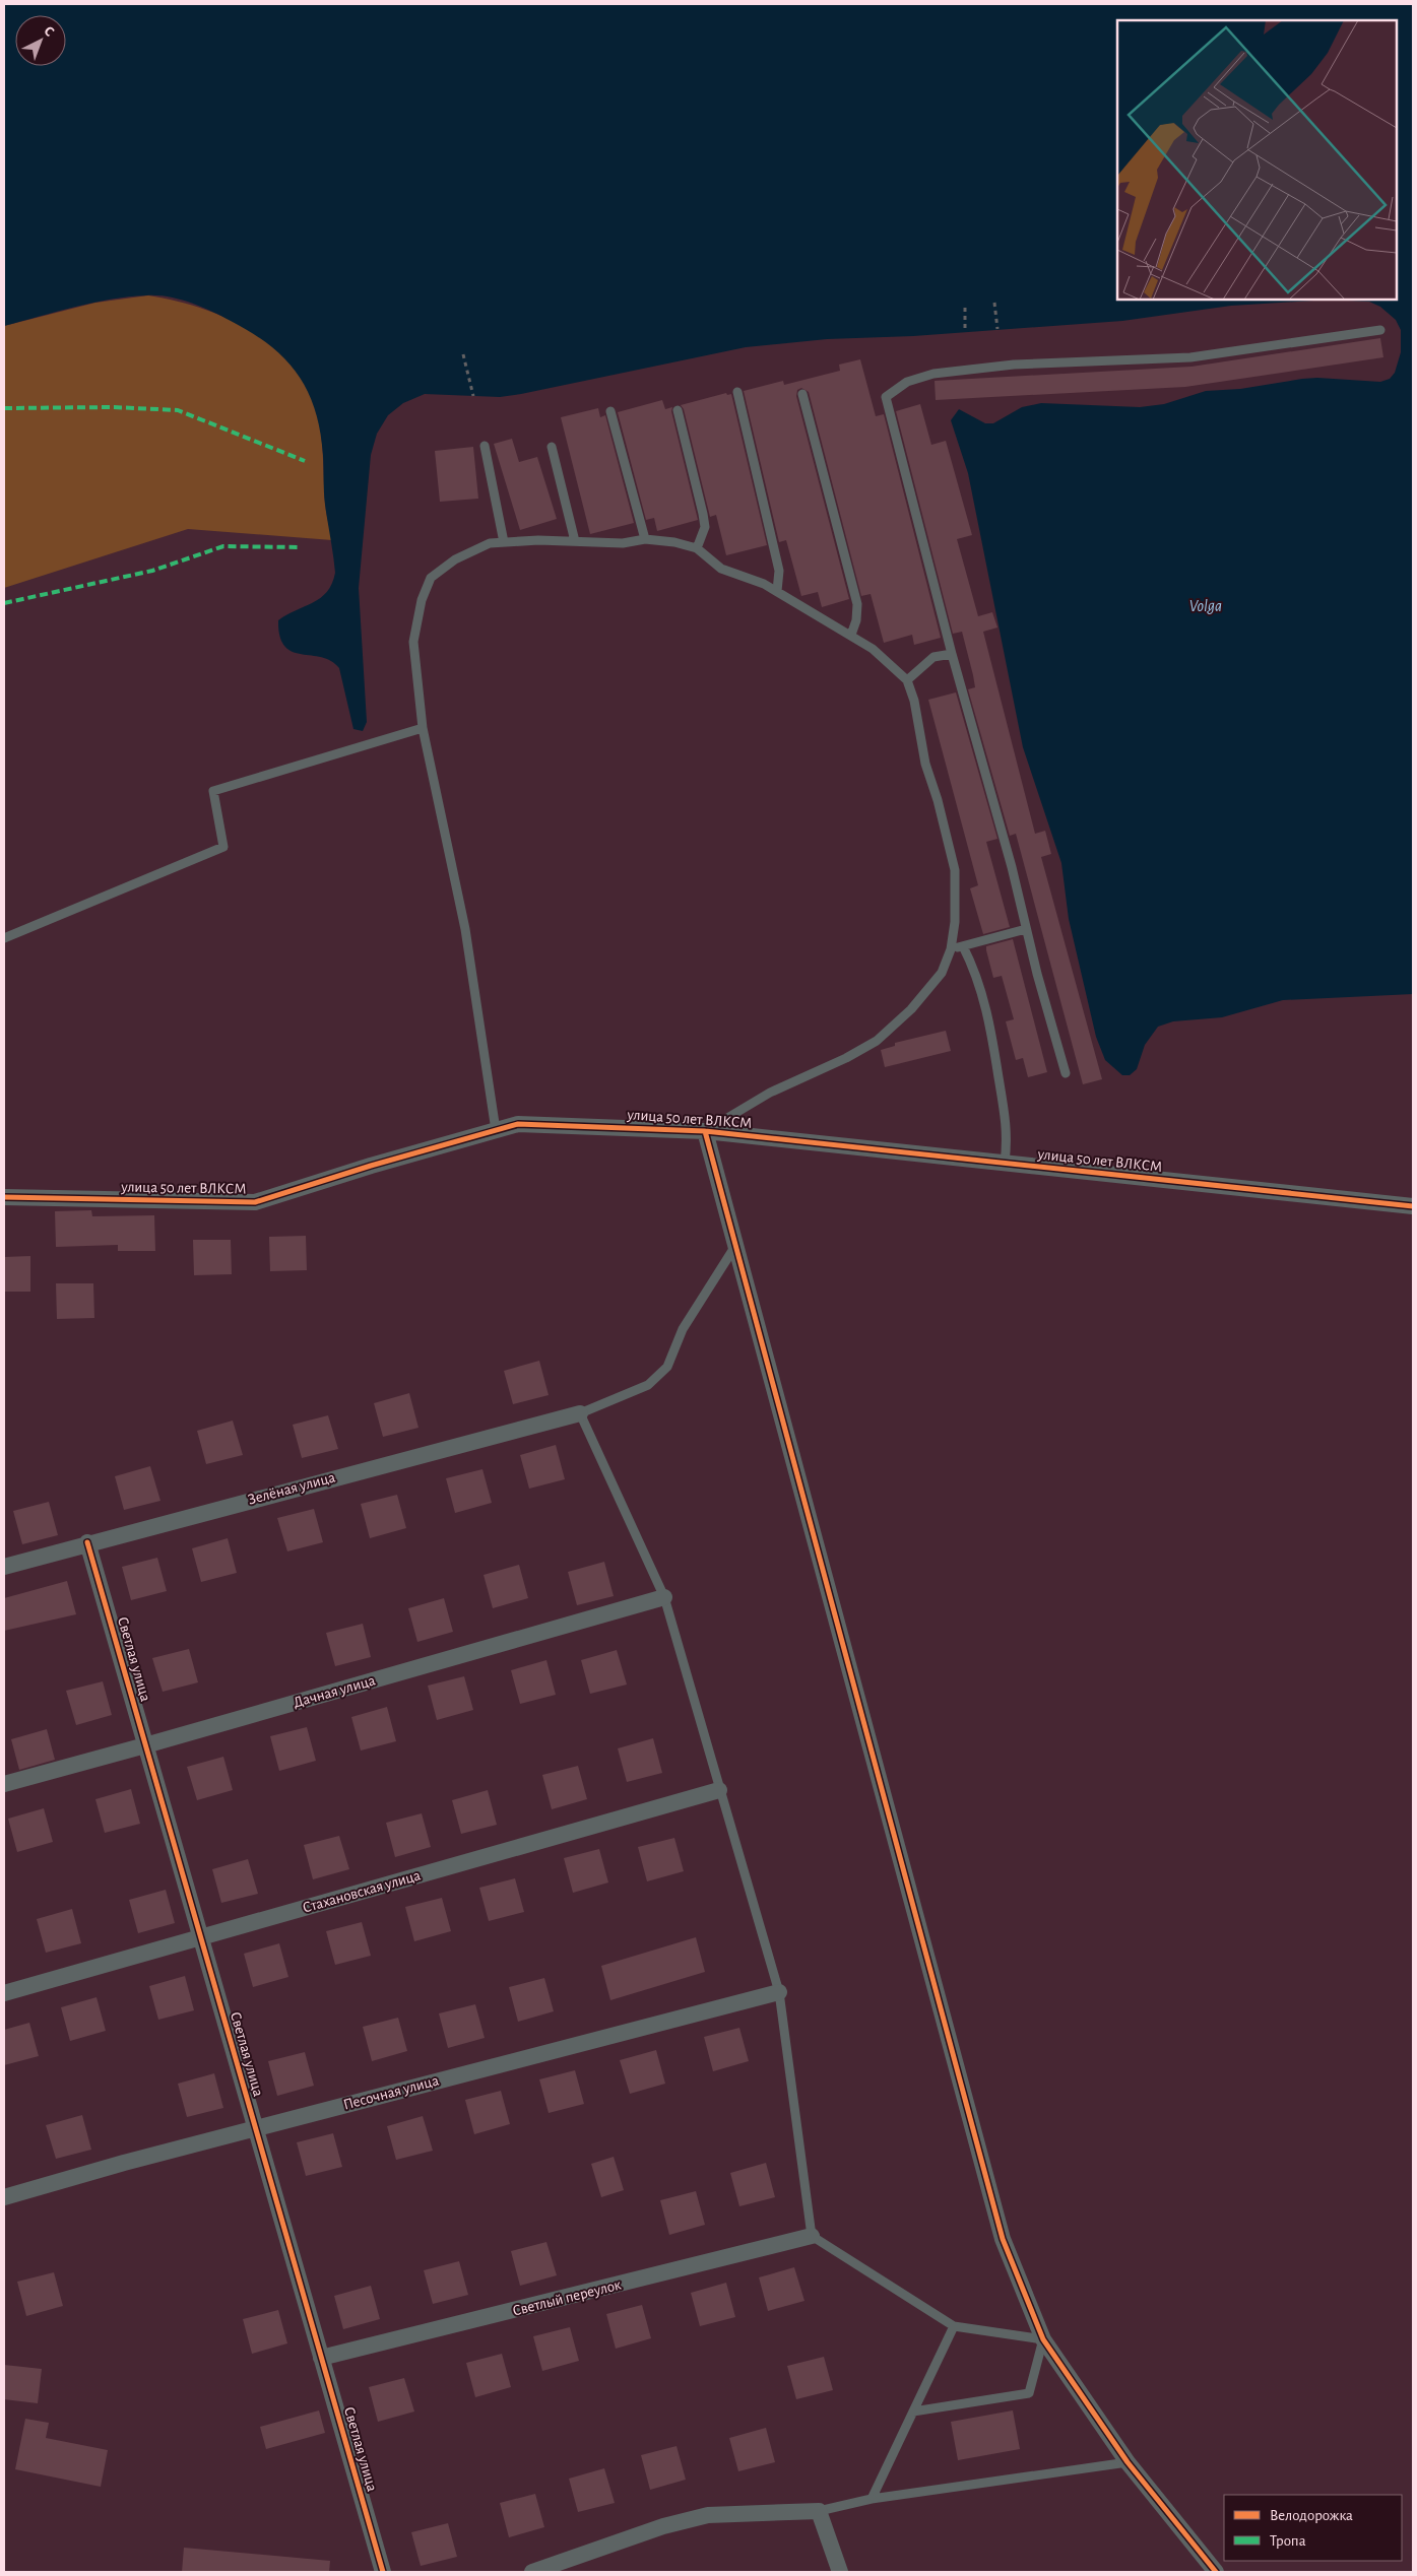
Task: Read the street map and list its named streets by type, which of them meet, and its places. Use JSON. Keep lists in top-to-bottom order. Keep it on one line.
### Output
{"streets":{"street":["улица 50 лет ВЛКСМ","Зелёная улица","Светлая улица","Дачная улица","Стахановская улица","Песочная улица","Светлый переулок"]},"crossings":[["Зелёная улица","Светлая улица"],["Светлая улица","Дачная улица"],["Светлая улица","Стахановская улица"],["Светлая улица","Песочная улица"],["Светлая улица","Светлый переулок"]],"water":["Volga"],"legend":["Велодорожка","Тропа"],"north":"top right"}
